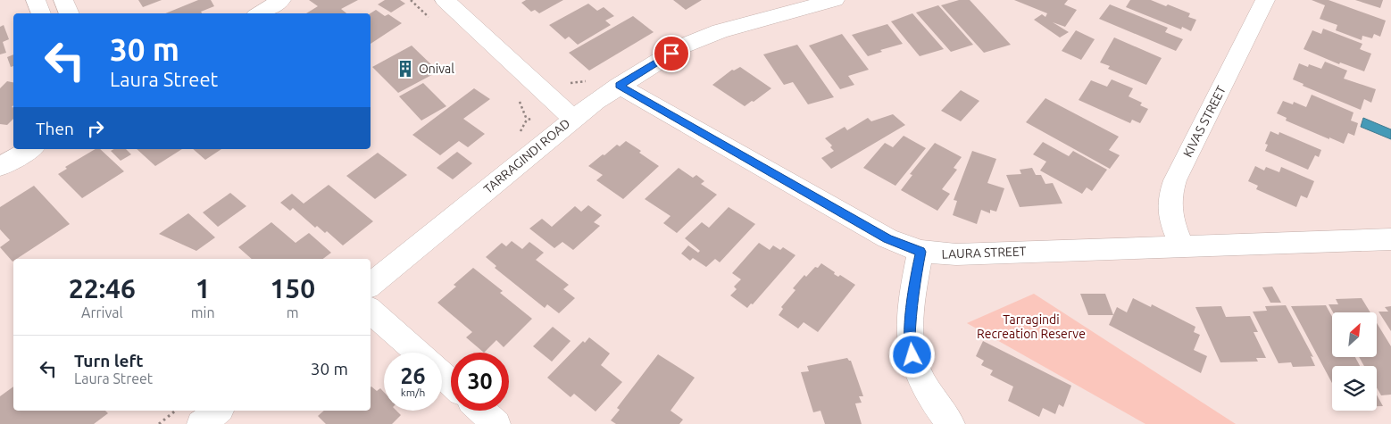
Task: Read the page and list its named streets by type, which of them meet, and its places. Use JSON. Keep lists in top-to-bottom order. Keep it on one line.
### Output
{"streets":{"street":["KIVAS STREET","TARRAGINDI ROAD","LAURA STREET"]},"crossings":[["KIVAS STREET","LAURA STREET"]],"parks":["Tarragindi Recreation Reserve"],"places":{"building":["Onival"]},"north":"top right","page":{"turn":["30 m","Laura Street"],"then":"Then","eta":["22:46","Arrival","1","min","150","m"],"list":[{"name":"Turn left","note":"Laura Street","value":"30 m"}],"speed":"26 km/h","limit":"30"}}
